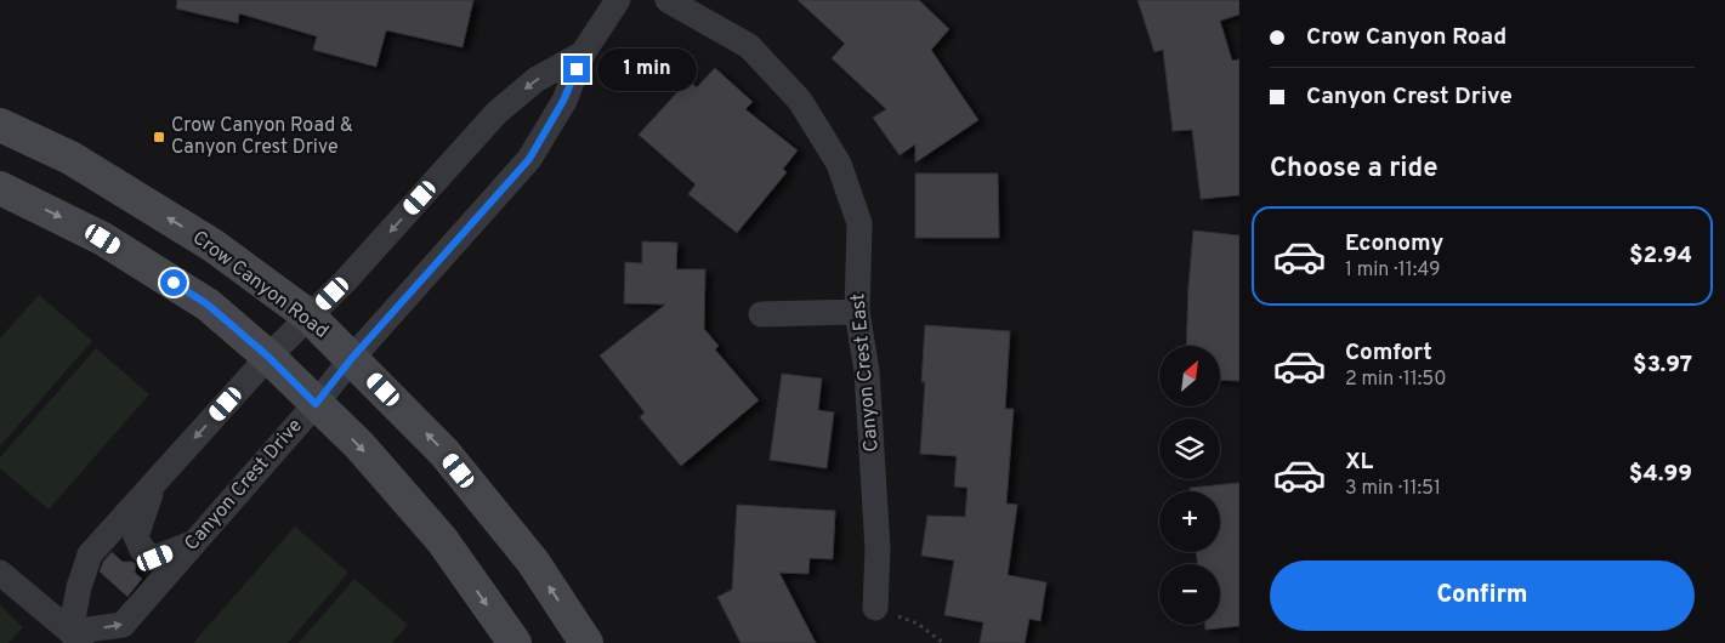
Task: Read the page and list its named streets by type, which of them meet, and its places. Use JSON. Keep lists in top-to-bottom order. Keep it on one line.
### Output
{"streets":{"main road":["Crow Canyon Road"],"street":["Canyon Crest East","Canyon Crest Drive"]},"crossings":[["Crow Canyon Road","Canyon Crest Drive"]],"places":{"transit":["Crow Canyon Road & Canyon Crest Drive"]},"north":"top right","page":{"banner":["Crow Canyon Road","Canyon Crest Drive"],"bubble":"1 min","heading":"Choose a ride","list":[{"name":"Economy","note":"1 min · 11:49","value":"$2.94"},{"name":"Comfort","note":"2 min · 11:50","value":"$3.97"},{"name":"XL","note":"3 min · 11:51","value":"$4.99"}],"map_buttons":["+","−"],"buttons":"Confirm"}}
